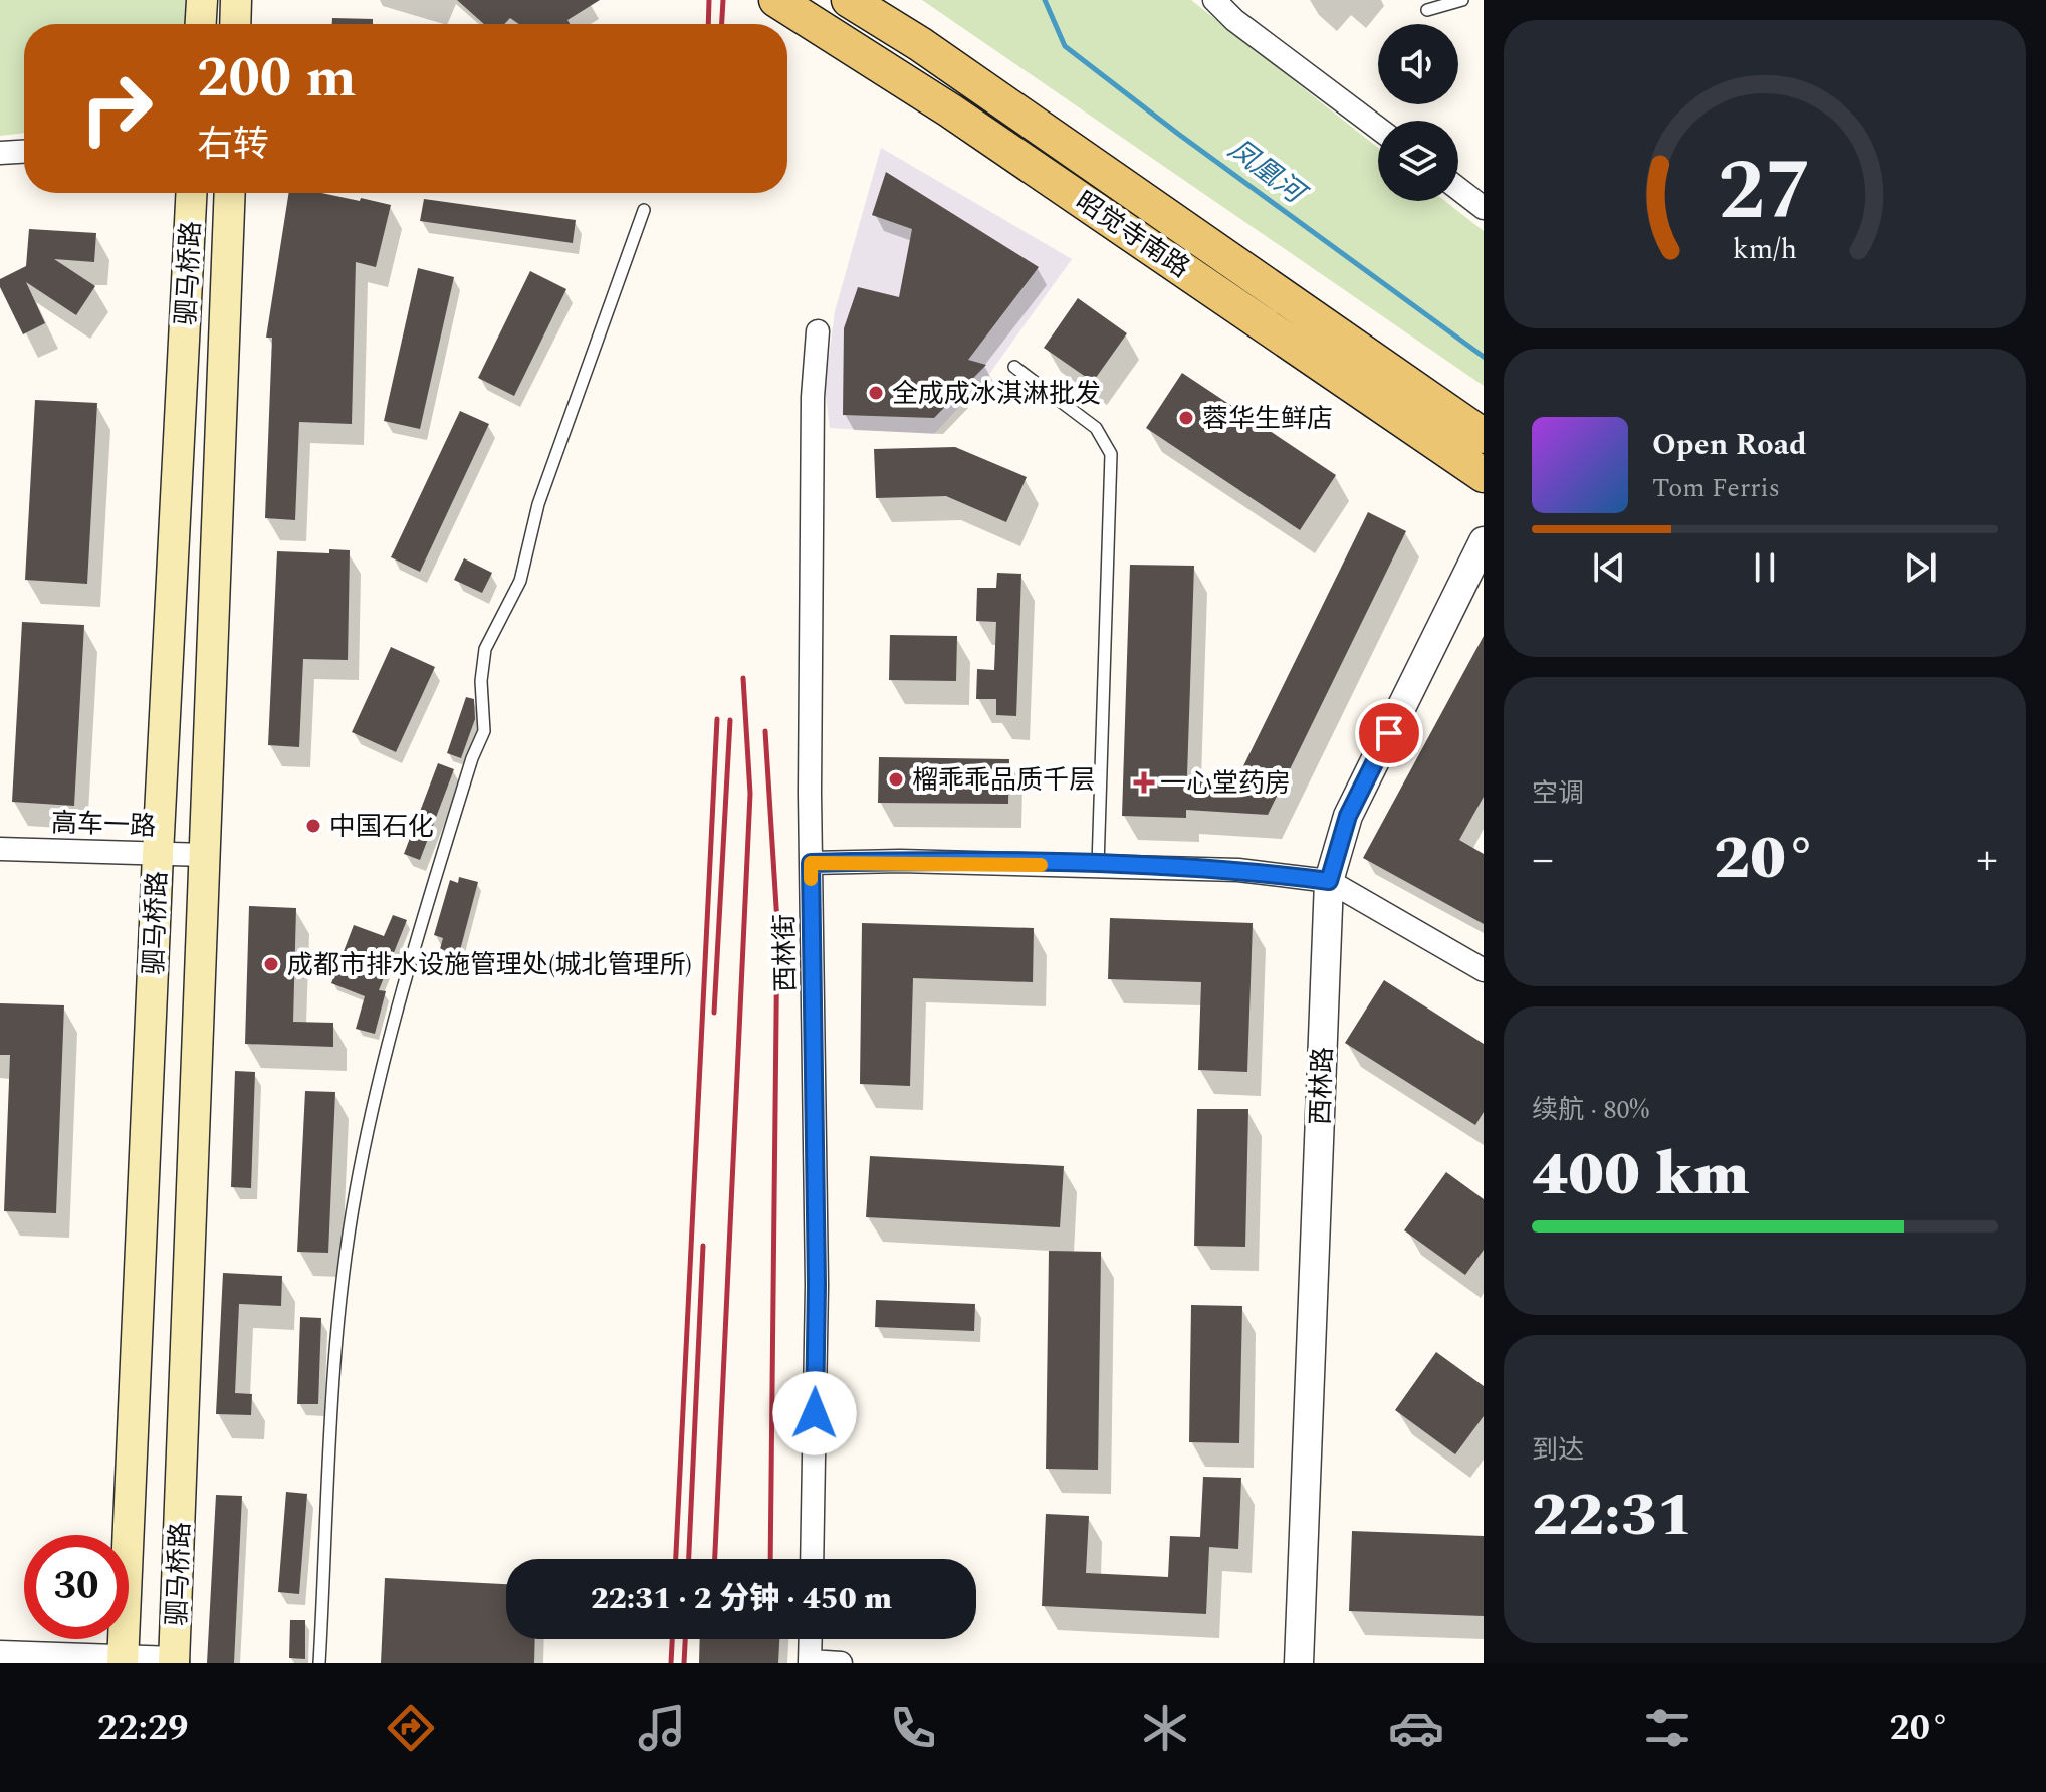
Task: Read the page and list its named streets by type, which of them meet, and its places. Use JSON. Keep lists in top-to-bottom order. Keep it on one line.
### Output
{"streets":{"main road":["昭觉寺南路","驷马桥路"],"street":["高车一路","西林街","西林路"]},"crossings":[["驷马桥路","高车一路"]],"water":["凤凰河"],"places":{"other":["全成成冰淇淋批发","蓉华生鲜店","榴乖乖品质千层","中国石化","成都市排水设施管理处(城北管理所)"],"health":["一心堂药房"]},"page":{"turn":["200 m","右转"],"song":["Open Road","Tom Ferris"],"tile":["空调",["续航 · 80%","400 km"],["到达","22:31"]],"heat":["−","20°","+"],"limit":"30","trip":"22:31 · 2 分钟 · 450 m","tabs":["22:29","20°"],"gauge":["27","km/h"]}}
